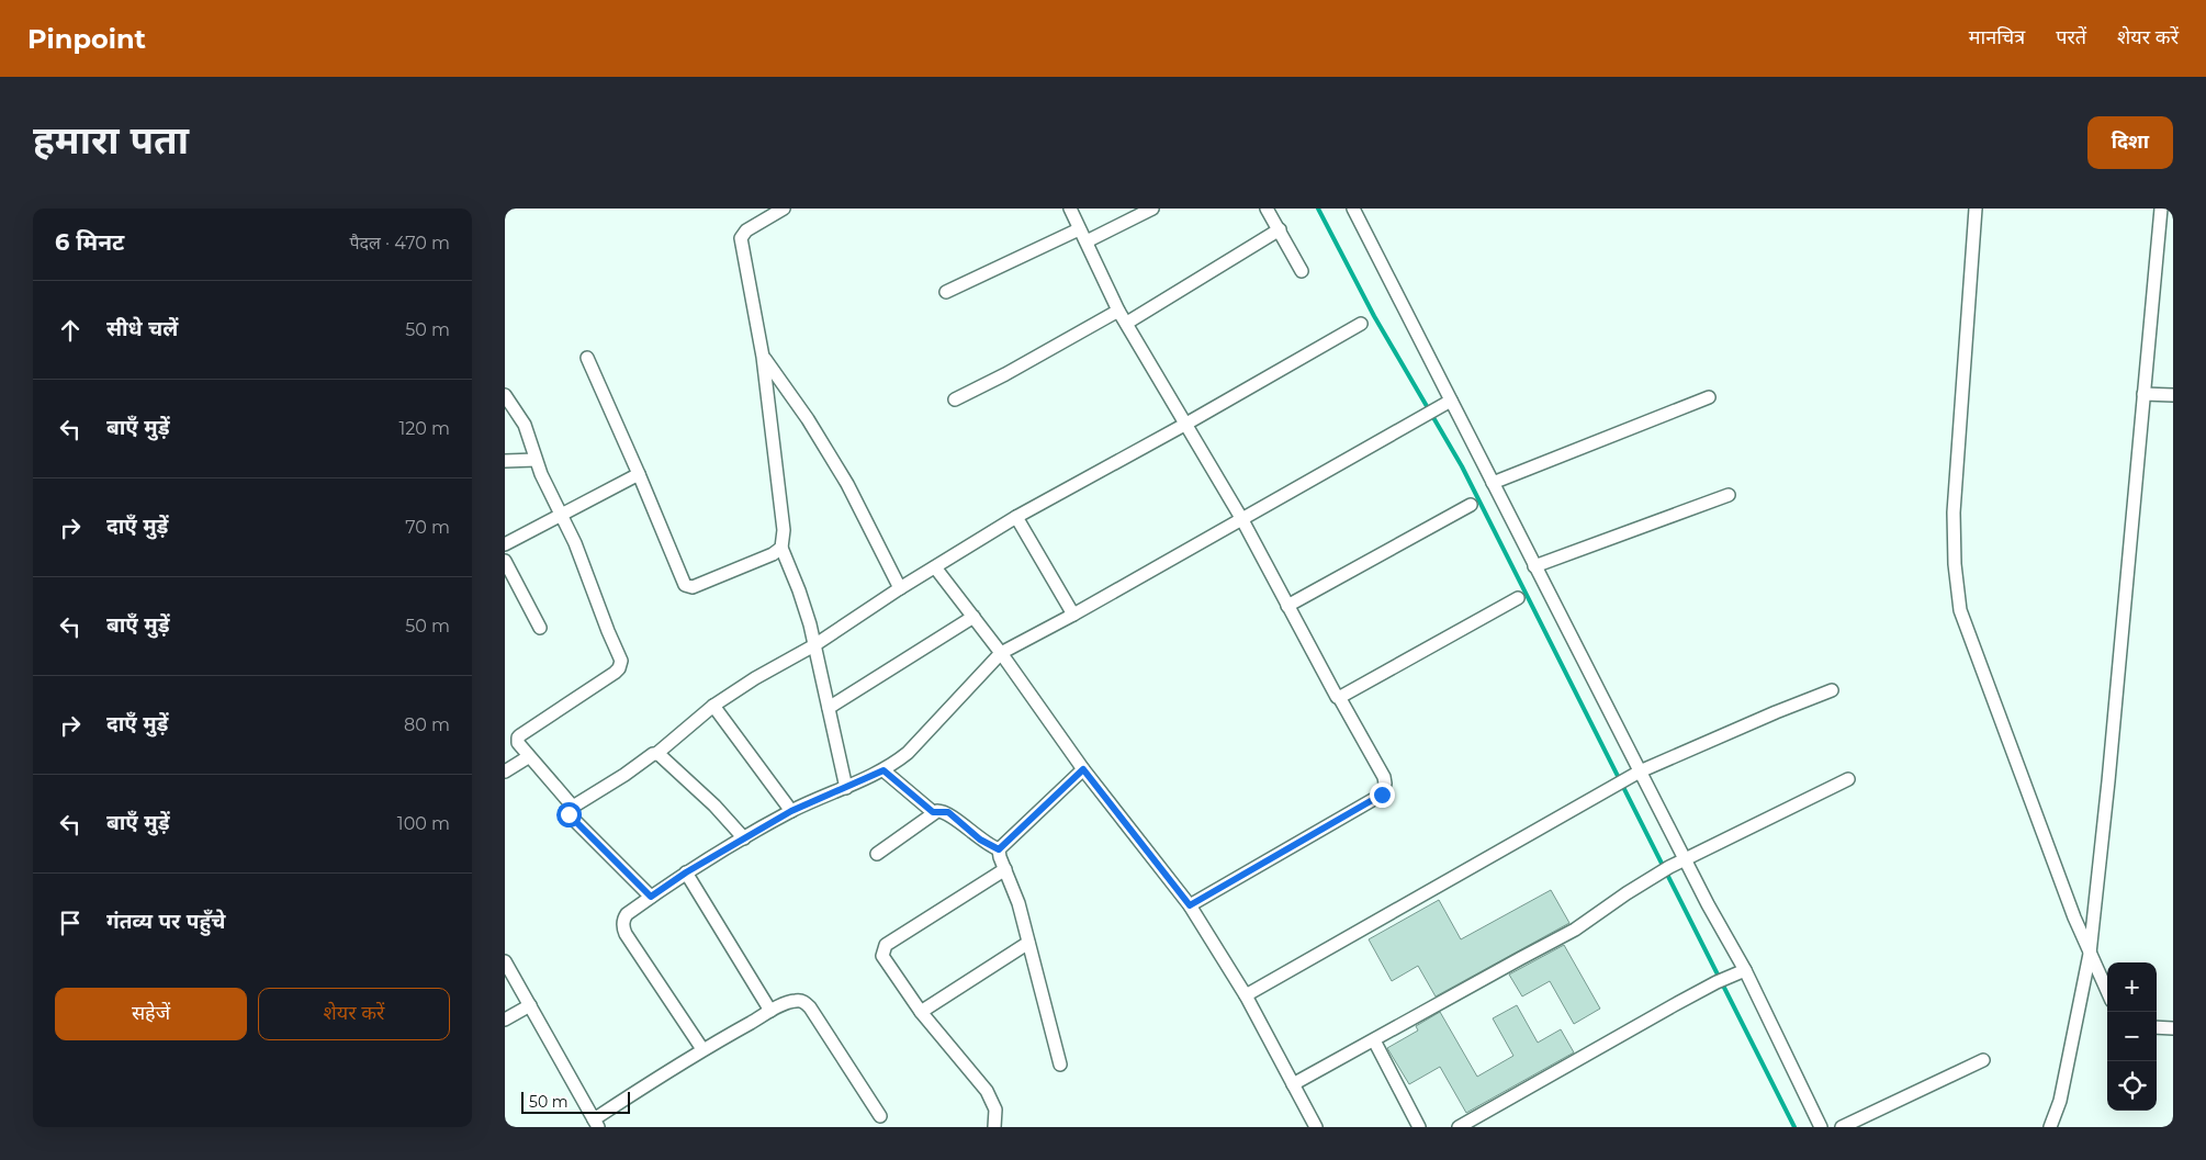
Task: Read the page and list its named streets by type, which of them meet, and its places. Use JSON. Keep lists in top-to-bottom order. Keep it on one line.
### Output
{"scale_bar":"50 m","page":{"header":"Pinpoint","nav":["मानचित्र","परतें","शेयर करें"],"title":"हमारा पता","buttons":["दिशा",["सहेजें","शेयर करें"]],"heading":["6 मिनट","पैदल · 470 m"],"list":[["सीधे चलें","50 m"],["बाएँ मुड़ें","120 m"],["दाएँ मुड़ें","70 m"],["बाएँ मुड़ें","50 m"],["दाएँ मुड़ें","80 m"],["बाएँ मुड़ें","100 m"],"गंतव्य पर पहुँचे"],"map_buttons":["+","−"],"scale":"50 m"}}
